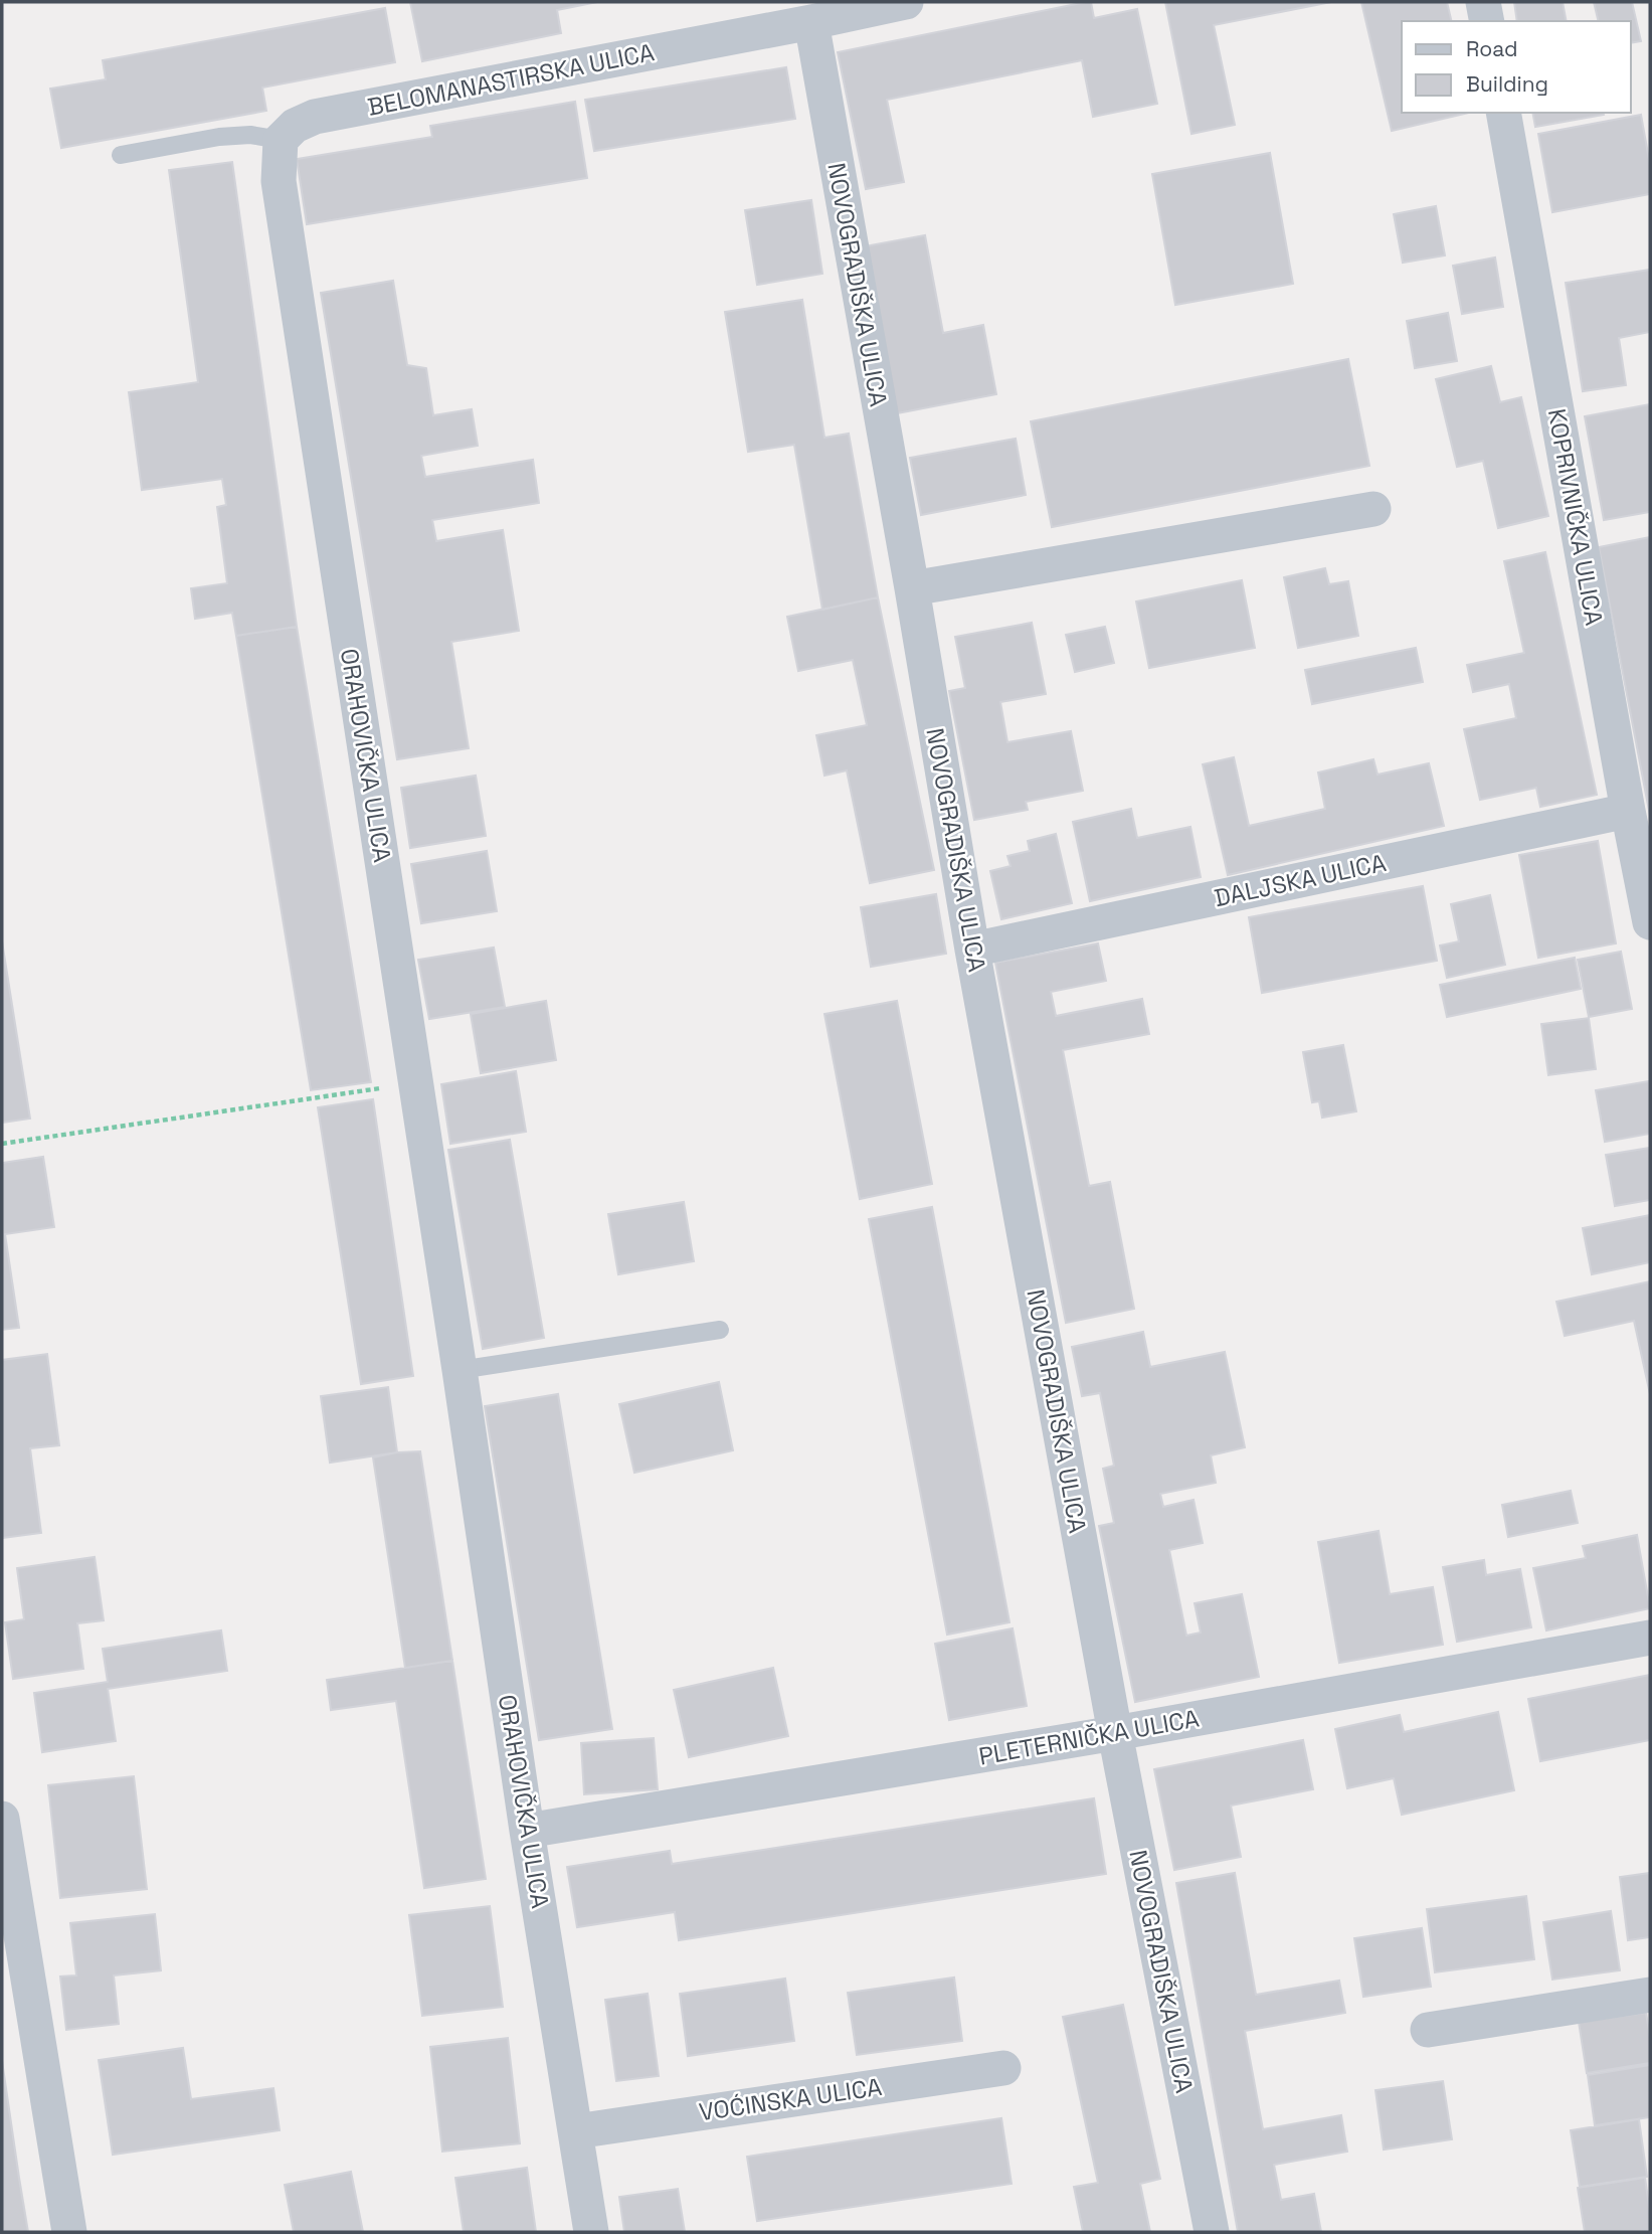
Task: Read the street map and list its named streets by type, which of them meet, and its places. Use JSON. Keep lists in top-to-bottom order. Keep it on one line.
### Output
{"streets":{"street":["BELOMANASTIRSKA ULICA","NOVOGRADIŠKA ULICA","KOPRIVNIČKA ULICA","ORAHOVIČKA ULICA","DALJSKA ULICA","PLETERNIČKA ULICA","VOĆINSKA ULICA"]},"crossings":[["BELOMANASTIRSKA ULICA","NOVOGRADIŠKA ULICA"],["BELOMANASTIRSKA ULICA","ORAHOVIČKA ULICA"],["NOVOGRADIŠKA ULICA","DALJSKA ULICA"],["NOVOGRADIŠKA ULICA","PLETERNIČKA ULICA"],["KOPRIVNIČKA ULICA","DALJSKA ULICA"],["ORAHOVIČKA ULICA","PLETERNIČKA ULICA"],["ORAHOVIČKA ULICA","VOĆINSKA ULICA"]],"legend":["Road","Building"]}
